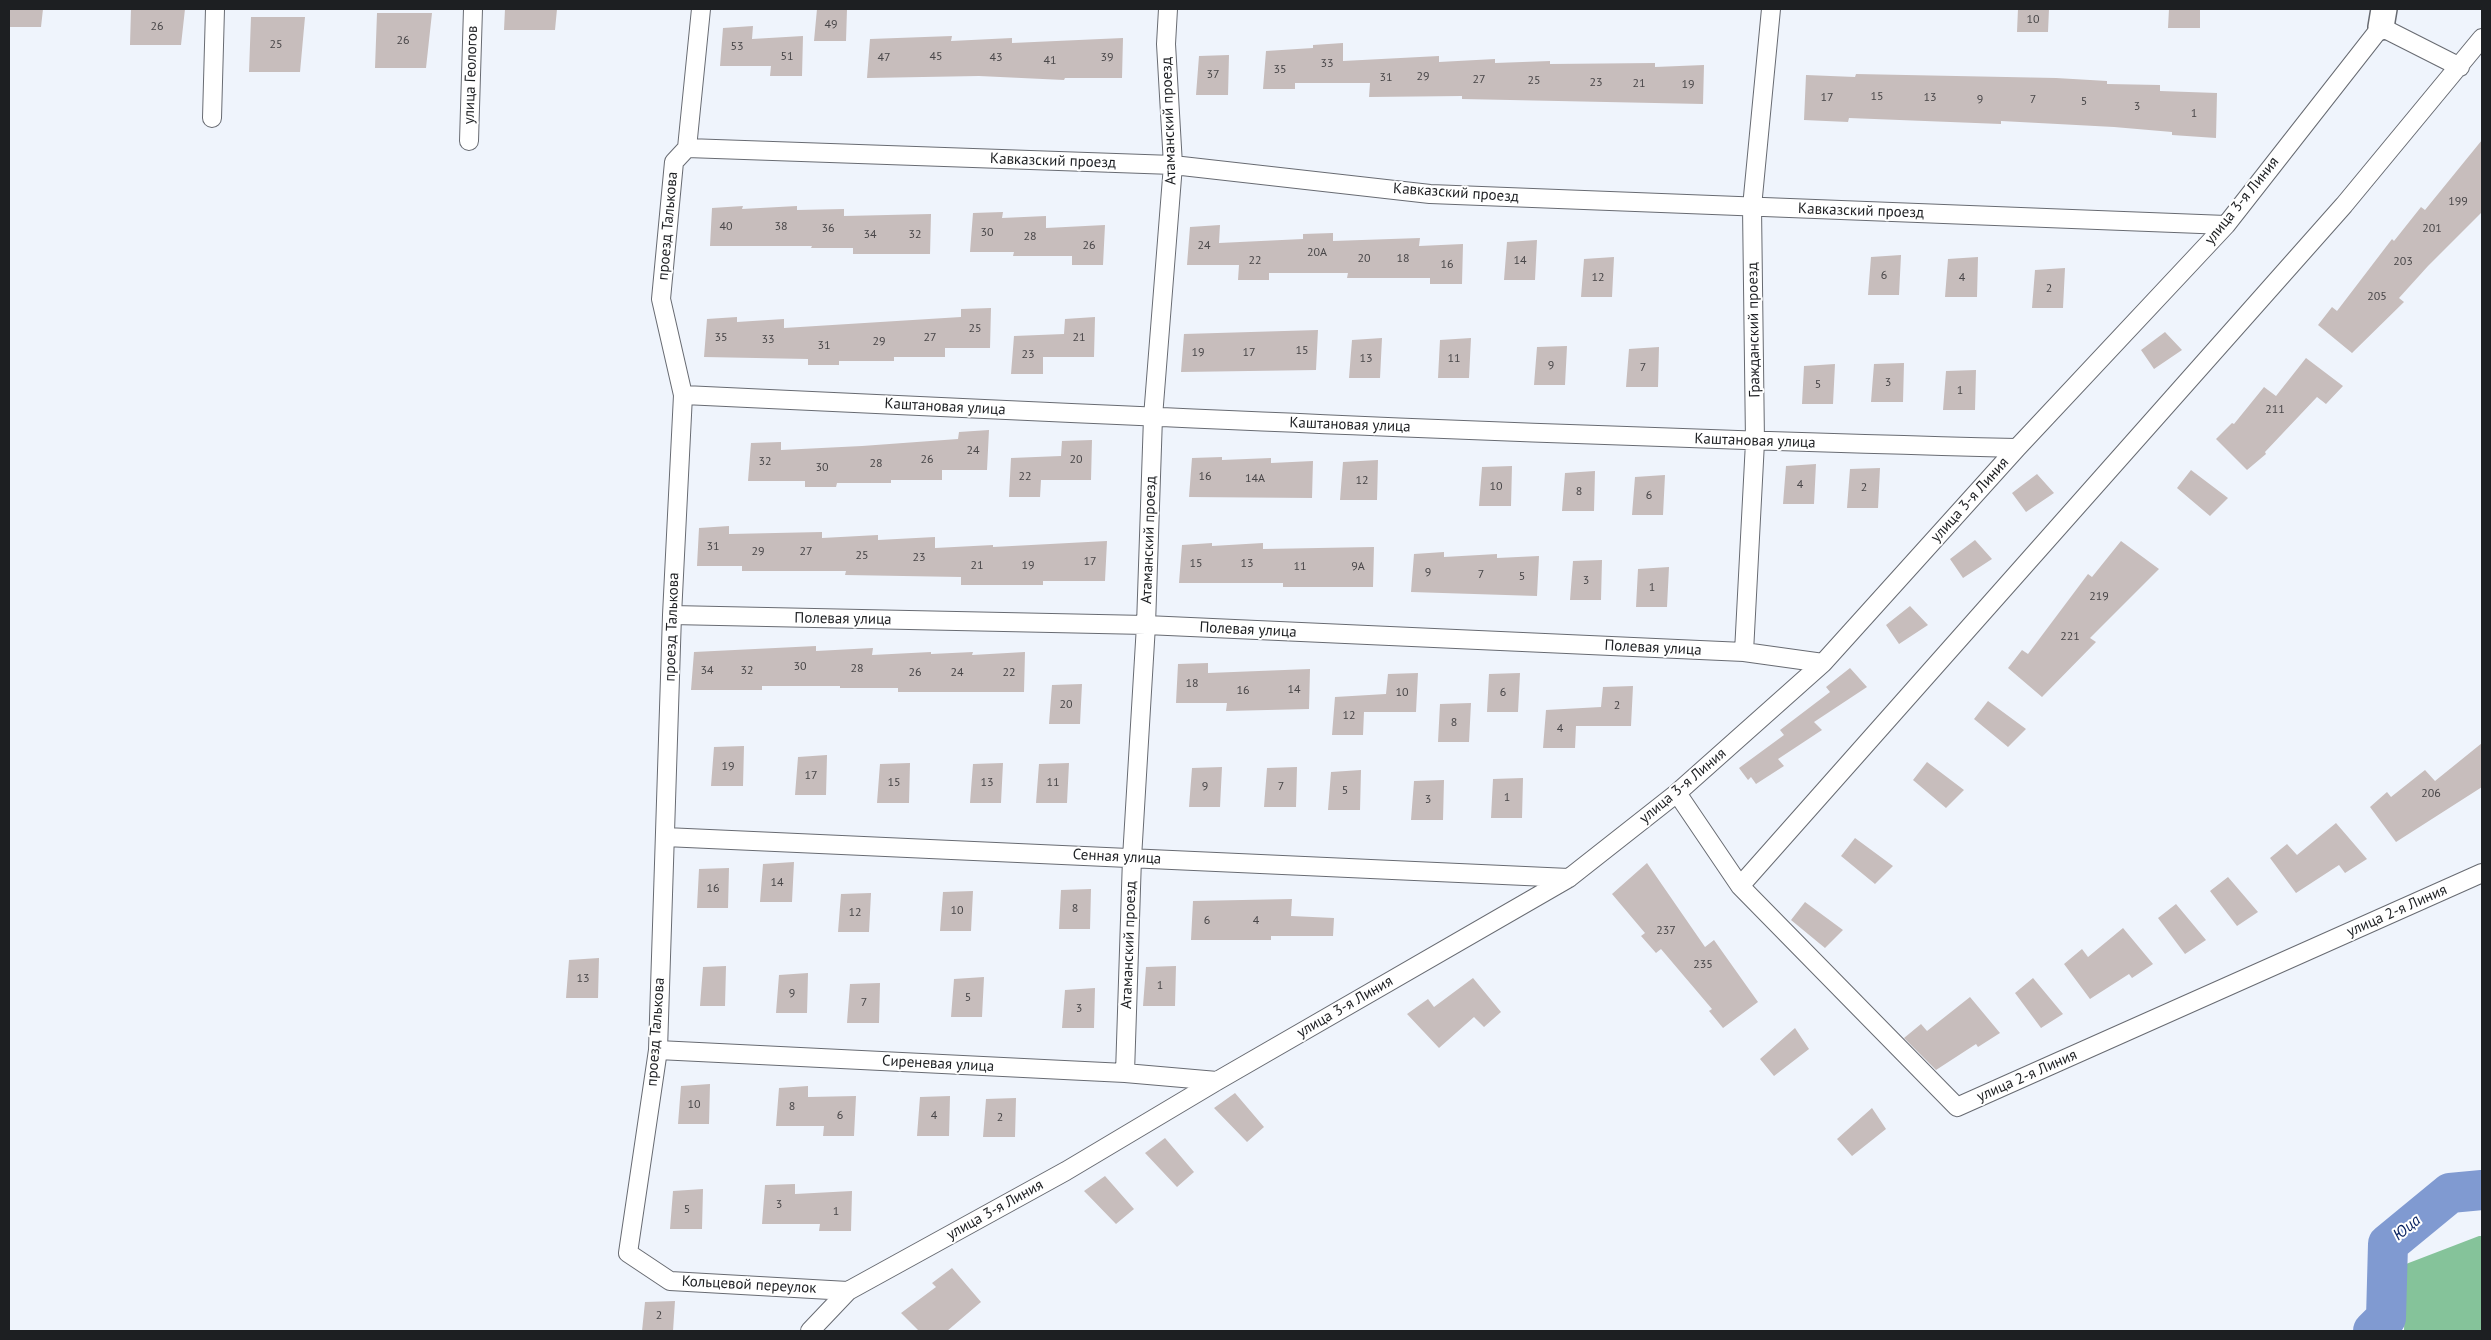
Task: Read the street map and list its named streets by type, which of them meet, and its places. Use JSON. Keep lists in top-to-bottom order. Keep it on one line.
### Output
{"streets":{"street":["улица Геологов","Атаманский проезд","Кавказский проезд","улица 3-я Линия","проезд Талькова","Гражданский проезд","Каштановая улица","Полевая улица","Сенная улица","улица 2-я Линия","Сиреневая улица","Кольцевой переулок"]},"crossings":[["Атаманский проезд","Кавказский проезд"],["Атаманский проезд","Каштановая улица"],["Атаманский проезд","Полевая улица"],["Атаманский проезд","Сенная улица"],["Атаманский проезд","Сиреневая улица"],["Кавказский проезд","улица 3-я Линия"],["Кавказский проезд","проезд Талькова"],["Кавказский проезд","Гражданский проезд"],["улица 3-я Линия","Каштановая улица"],["улица 3-я Линия","Полевая улица"],["улица 3-я Линия","Сенная улица"],["улица 3-я Линия","улица 2-я Линия"],["улица 3-я Линия","Сиреневая улица"],["улица 3-я Линия","Кольцевой переулок"],["проезд Талькова","Каштановая улица"],["проезд Талькова","Полевая улица"],["проезд Талькова","Сенная улица"],["проезд Талькова","Сиреневая улица"],["проезд Талькова","Кольцевой переулок"],["Гражданский проезд","Каштановая улица"],["Гражданский проезд","Полевая улица"]],"water":["Юца"],"house_numbers":["10","49","26","26","25","53","51","45","47","43","39","41","33","35","37","29","31","27","25","23","21","19","15","17","13","9","7","5","3","1","199","40","38","36","201","30","34","32","28","26","24","20А","20","18","22","14","203","16","6","12","4","2","205","25","35","27","21","33","29","31","15","19","17","23","13","11","9","7","3","5","1","211","24","26","20","32","28","30","22","16","14А","12","4","10","2","8","6","31","29","27","25","23","17","15","13","21","19","11","9А","9","7","5","3","1","219","221","30","28","34","32","26","24","22","18","14","16","10","6","20","2","12","8","4","19","17","15","13","11","9","7","5","206","1","3","14","16","8","10","12","6","4","237","235","13","1","9","5","7","3","10","8","6","4","2","3","5","1","2"]}
